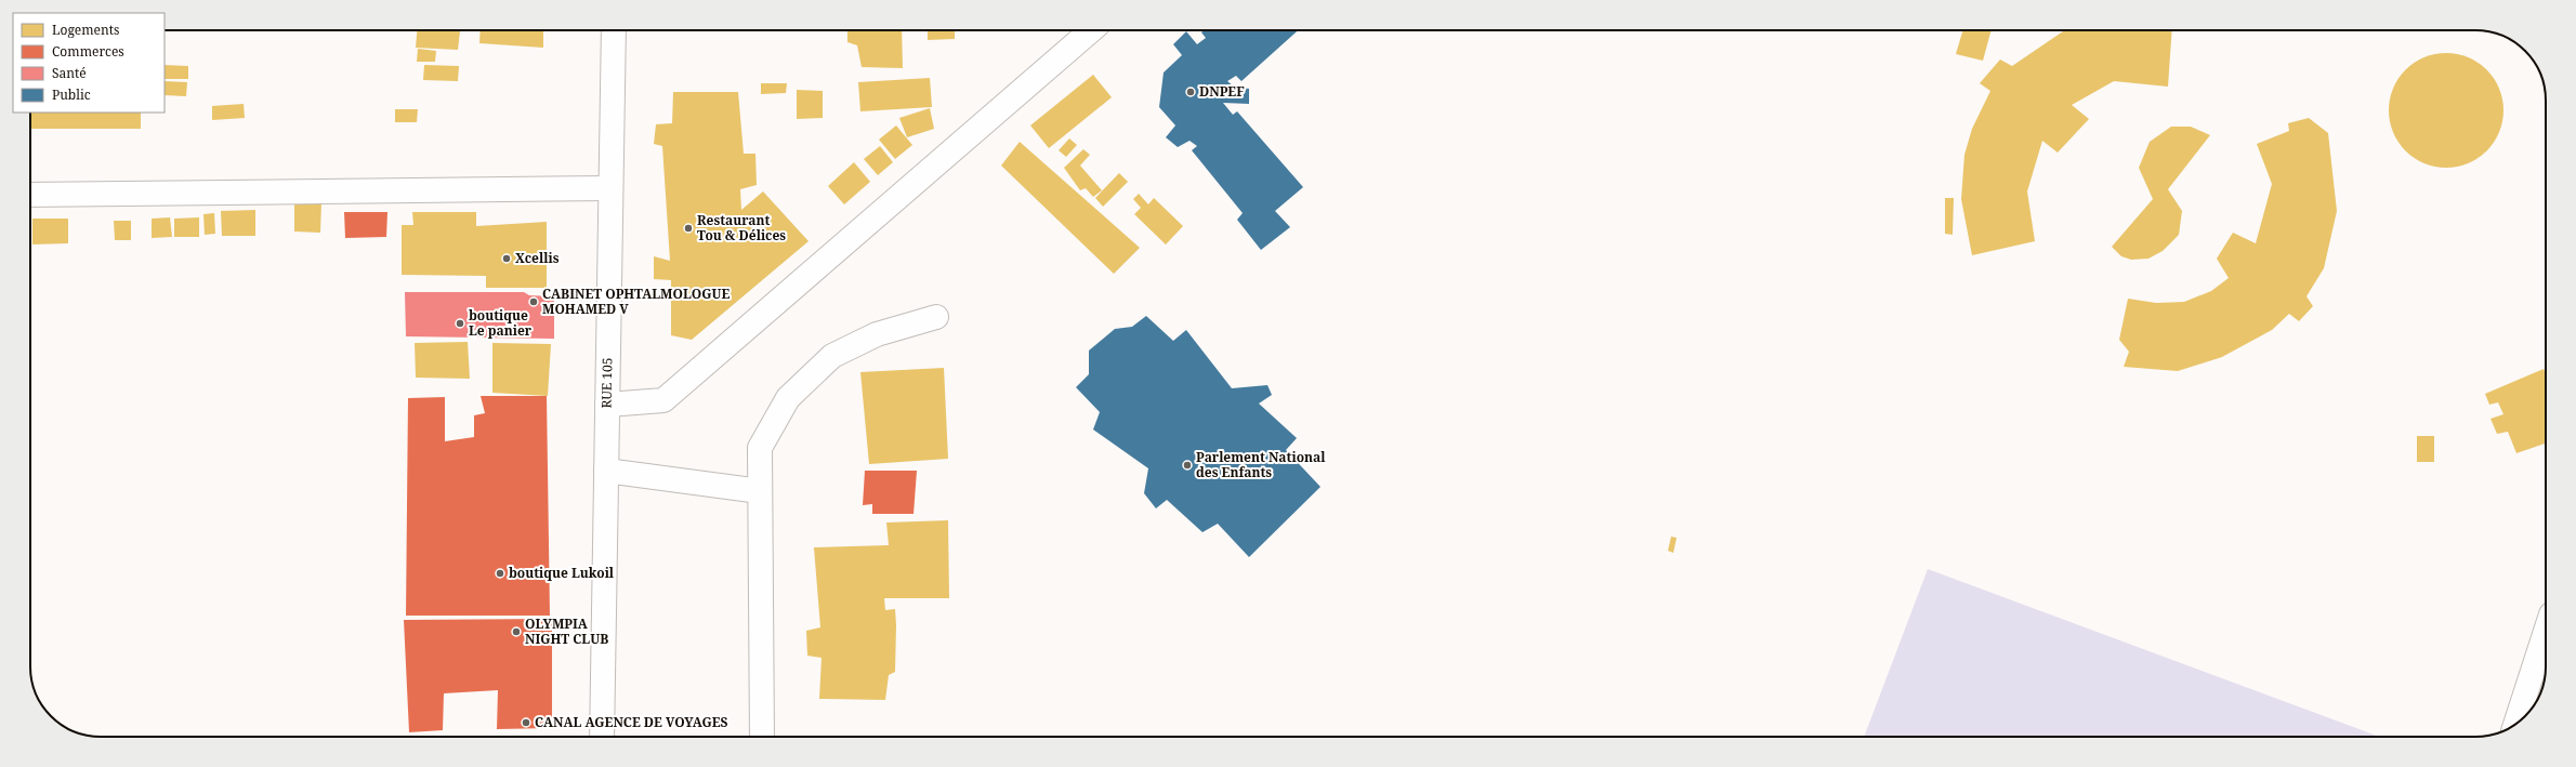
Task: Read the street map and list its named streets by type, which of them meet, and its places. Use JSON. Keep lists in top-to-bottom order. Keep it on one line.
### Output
{"streets":{"street":["RUE 105"]},"places":["DNPEF","Restaurant Tou & Délices","Xcellis","CABINET OPHTALMOLOGUE MOHAMED V","boutique Le panier","Parlement National des Enfants","boutique Lukoil","OLYMPIA NIGHT CLUB","CANAL AGENCE DE VOYAGES"],"legend":["Logements","Commerces","Santé","Public"]}
